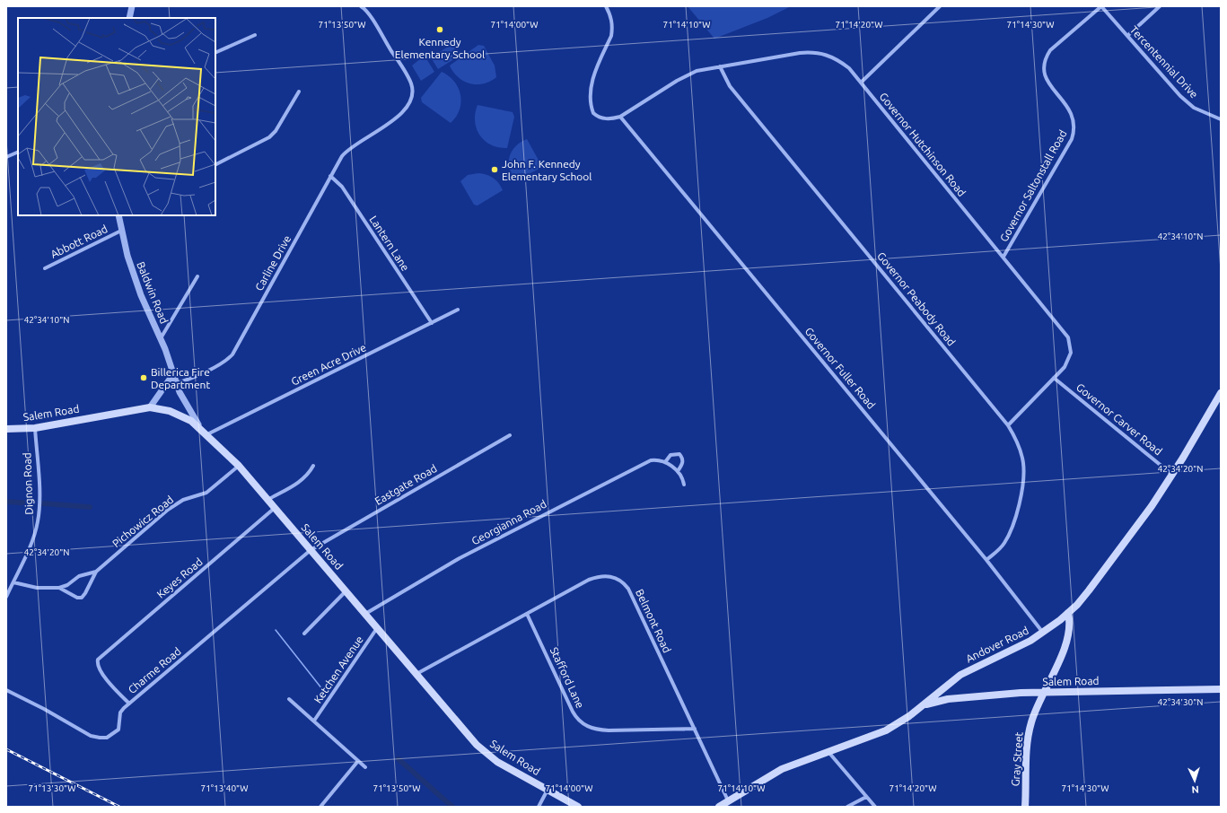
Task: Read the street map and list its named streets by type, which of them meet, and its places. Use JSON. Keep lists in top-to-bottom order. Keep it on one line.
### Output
{"streets":{"main road":["Salem Road","Andover Road","Gray Street"],"street":["Tercentennial Drive","Governor Hutchinson Road","Governor Saltonstall Road","Abbott Road","Lantern Lane","Carline Drive","Baldwin Road","Governor Peabody Road","Green Acre Drive","Governor Fuller Road","Governor Carver Road","Dignon Road","Eastgate Road","Pichowicz Road","Georgianna Road","Keyes Road","Belmont Road","Ketchen Avenue","Charme Road","Stafford Lane"]},"crossings":[["Tercentennial Drive","Governor Saltonstall Road"],["Governor Hutchinson Road","Governor Saltonstall Road"],["Governor Hutchinson Road","Governor Peabody Road"],["Governor Hutchinson Road","Governor Fuller Road"],["Governor Hutchinson Road","Governor Carver Road"],["Abbott Road","Baldwin Road"],["Lantern Lane","Carline Drive"],["Lantern Lane","Green Acre Drive"],["Carline Drive","Baldwin Road"],["Baldwin Road","Green Acre Drive"],["Baldwin Road","Salem Road"],["Governor Peabody Road","Governor Fuller Road"],["Green Acre Drive","Salem Road"],["Governor Fuller Road","Andover Road"],["Salem Road","Dignon Road"],["Salem Road","Eastgate Road"],["Salem Road","Pichowicz Road"],["Salem Road","Georgianna Road"],["Salem Road","Keyes Road"],["Salem Road","Belmont Road"],["Salem Road","Andover Road"],["Salem Road","Ketchen Avenue"],["Salem Road","Charme Road"],["Salem Road","Gray Street"],["Governor Carver Road","Andover Road"],["Dignon Road","Pichowicz Road"],["Eastgate Road","Charme Road"],["Keyes Road","Charme Road"],["Belmont Road","Andover Road"],["Belmont Road","Stafford Lane"],["Andover Road","Gray Street"]],"places":["Kennedy Elementary School","John F. Kennedy Elementary School","Billerica Fire Department"],"north":"bottom","coordinates":["71°13'50\"W","71°14'00\"W","71°14'10\"W","71°14'20\"W","71°14'30\"W","42°34'10\"N","42°34'20\"N","42°34'30\"N","71°13'30\"W","71°13'40\"W"]}
